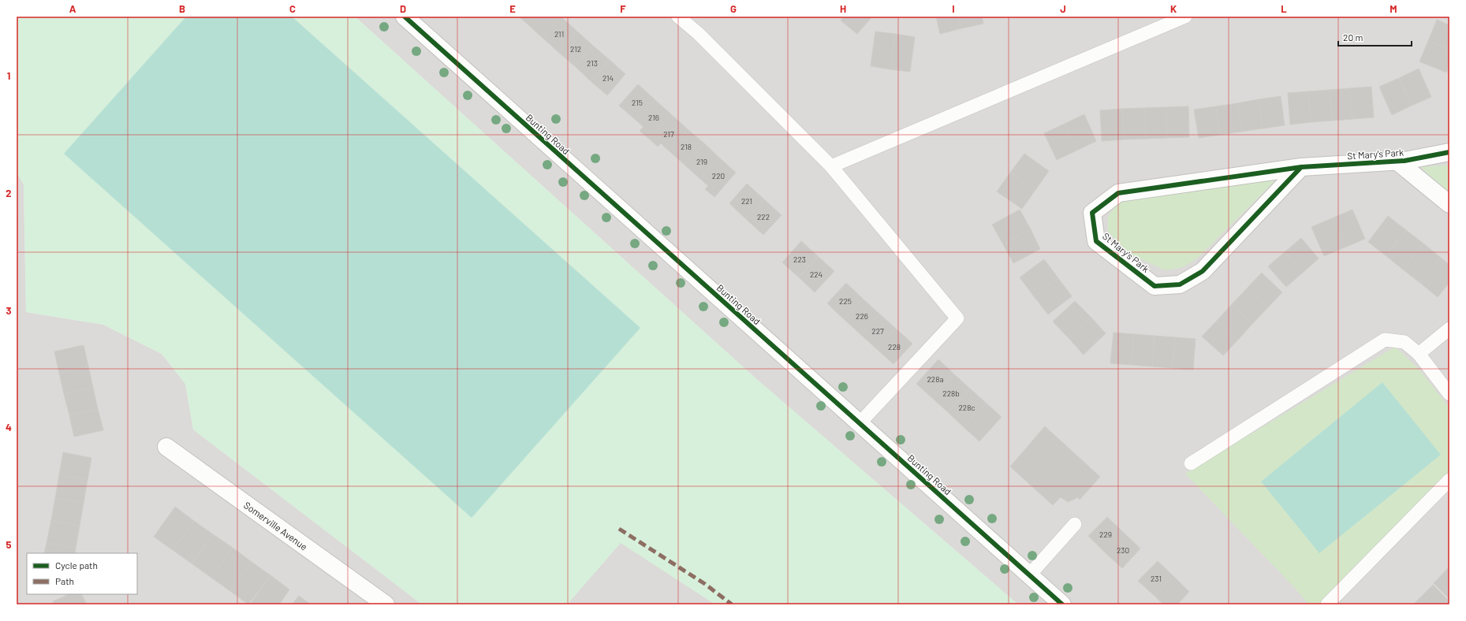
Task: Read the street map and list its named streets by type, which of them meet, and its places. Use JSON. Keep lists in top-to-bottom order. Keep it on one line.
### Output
{"streets":{"street":["Bunting Road","St Mary's Park","Somerville Avenue"]},"house_numbers":["211","212","213","214","215","216","217","218","219","220","221","222","223","224","225","226","227","228","228a","228b","228c","229","230","231"],"legend":["Cycle path","Path"],"scale_bar":"20 m","grid":{"columns":["A","B","C","D","E","F","G","H","I","J","K","L","M"],"rows":["1","2","3","4","5"]}}
